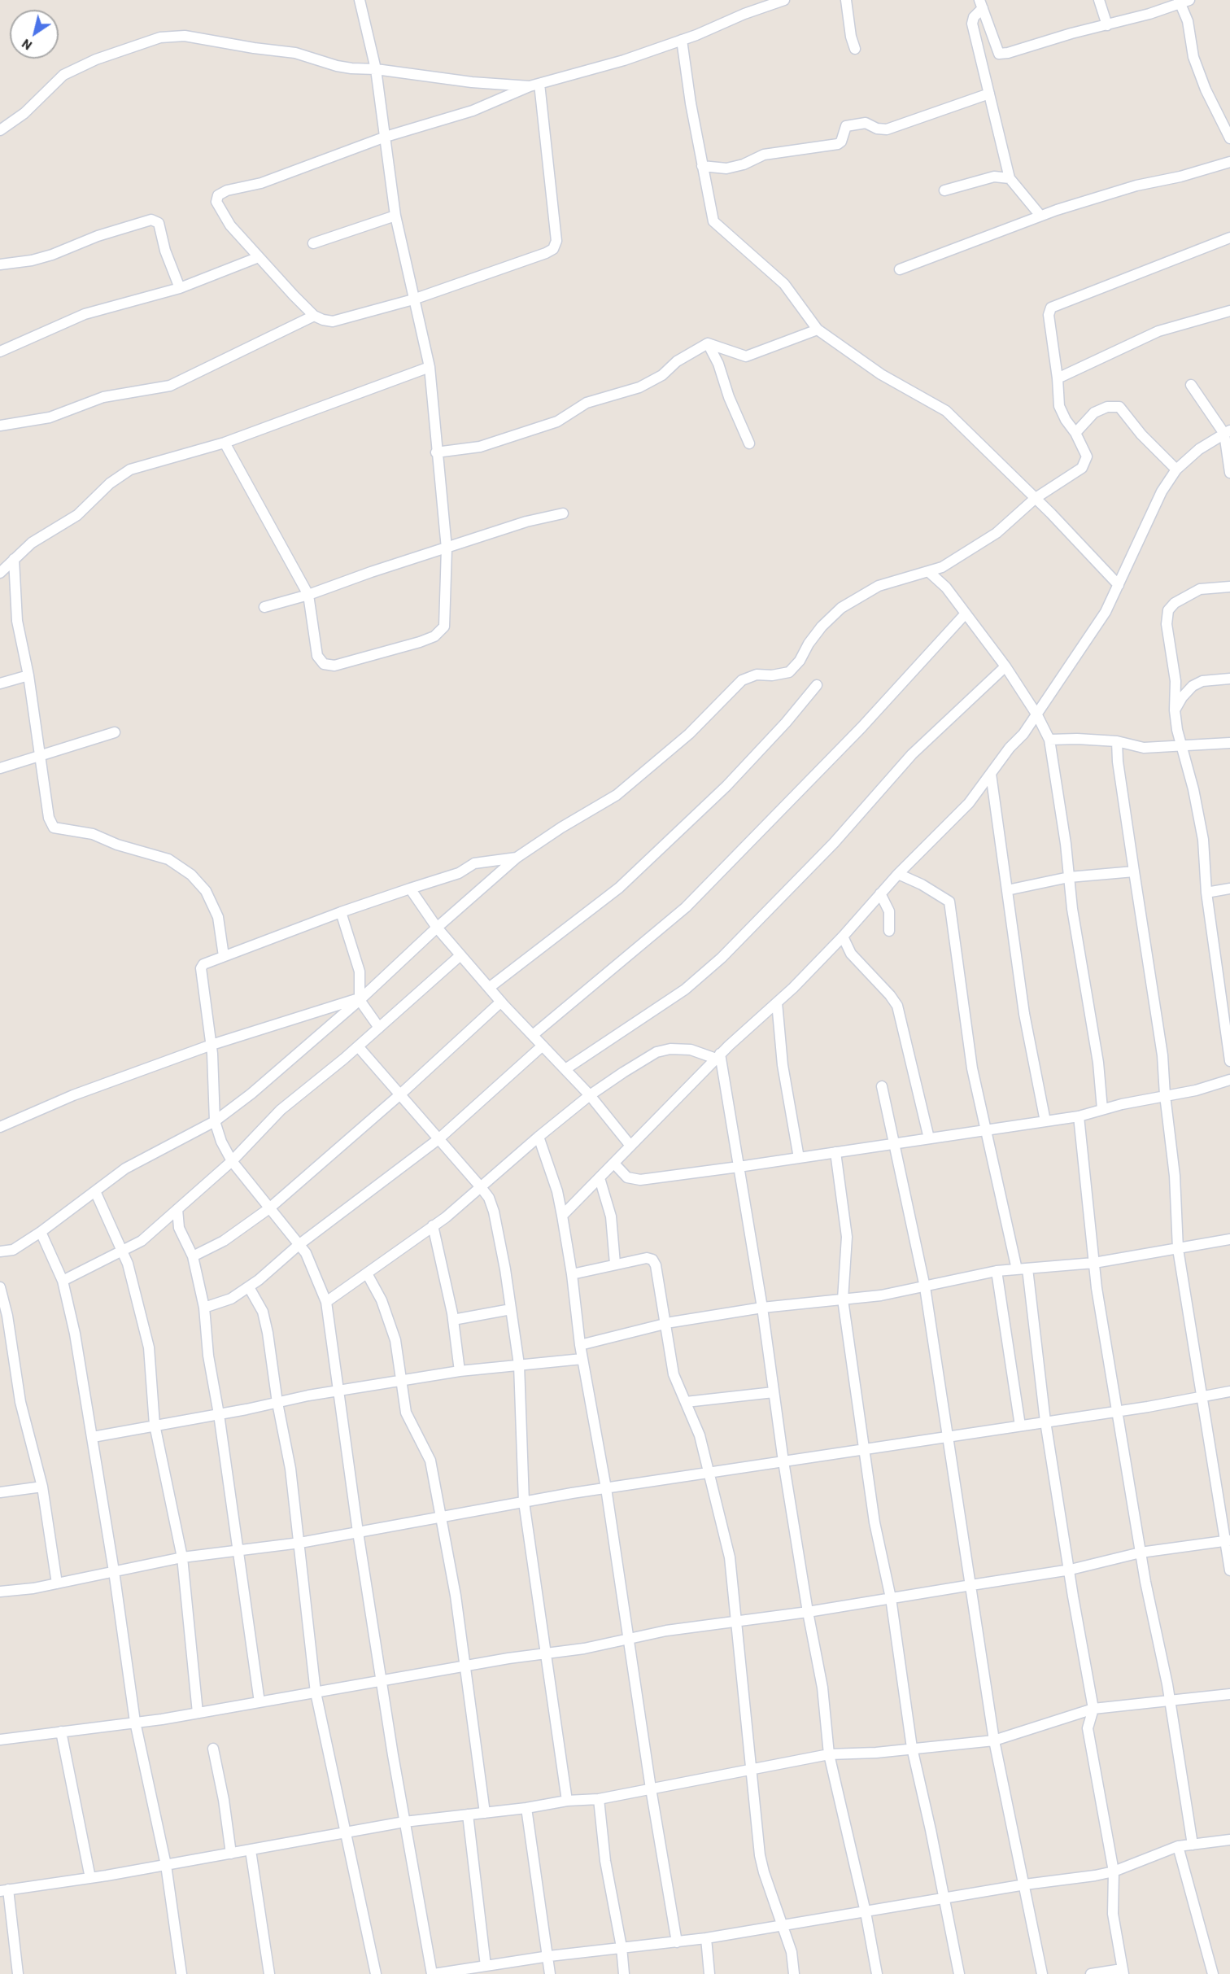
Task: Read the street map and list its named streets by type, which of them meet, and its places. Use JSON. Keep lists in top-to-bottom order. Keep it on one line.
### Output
{"north":"bottom left"}
